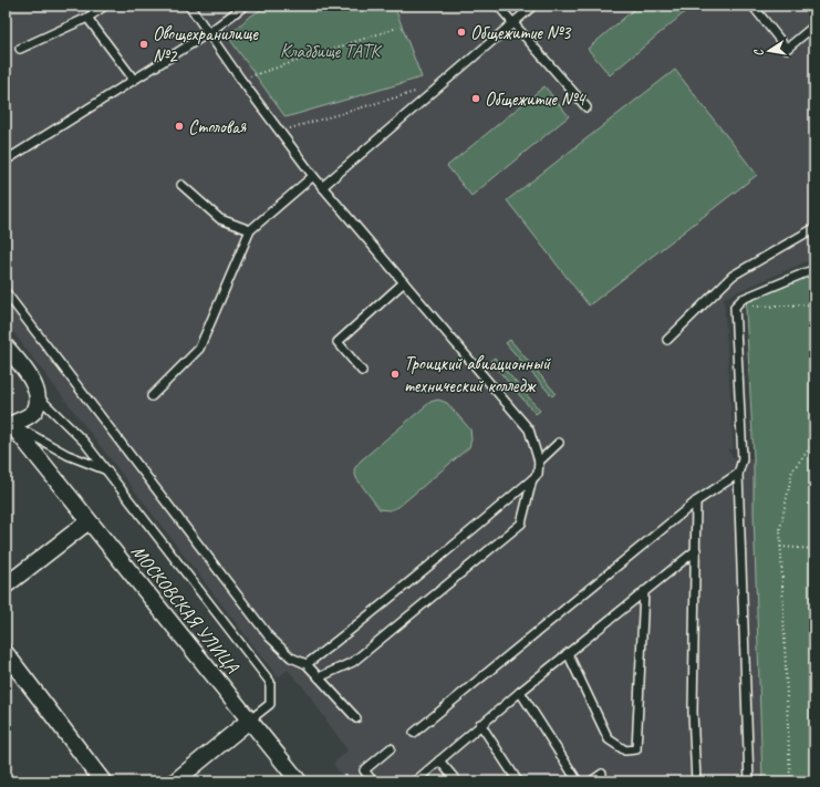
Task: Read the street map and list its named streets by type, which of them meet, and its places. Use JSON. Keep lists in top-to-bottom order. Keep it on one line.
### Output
{"streets":{"street":["МОСКОВСКАЯ УЛИЦА"]},"parks":["Кладбище ТАТК"],"places":["Общежитие №3","Овощехранилище №2","Общежитие №4","Столовая","Троицкий авиационный технический колледж"],"north":"left"}
